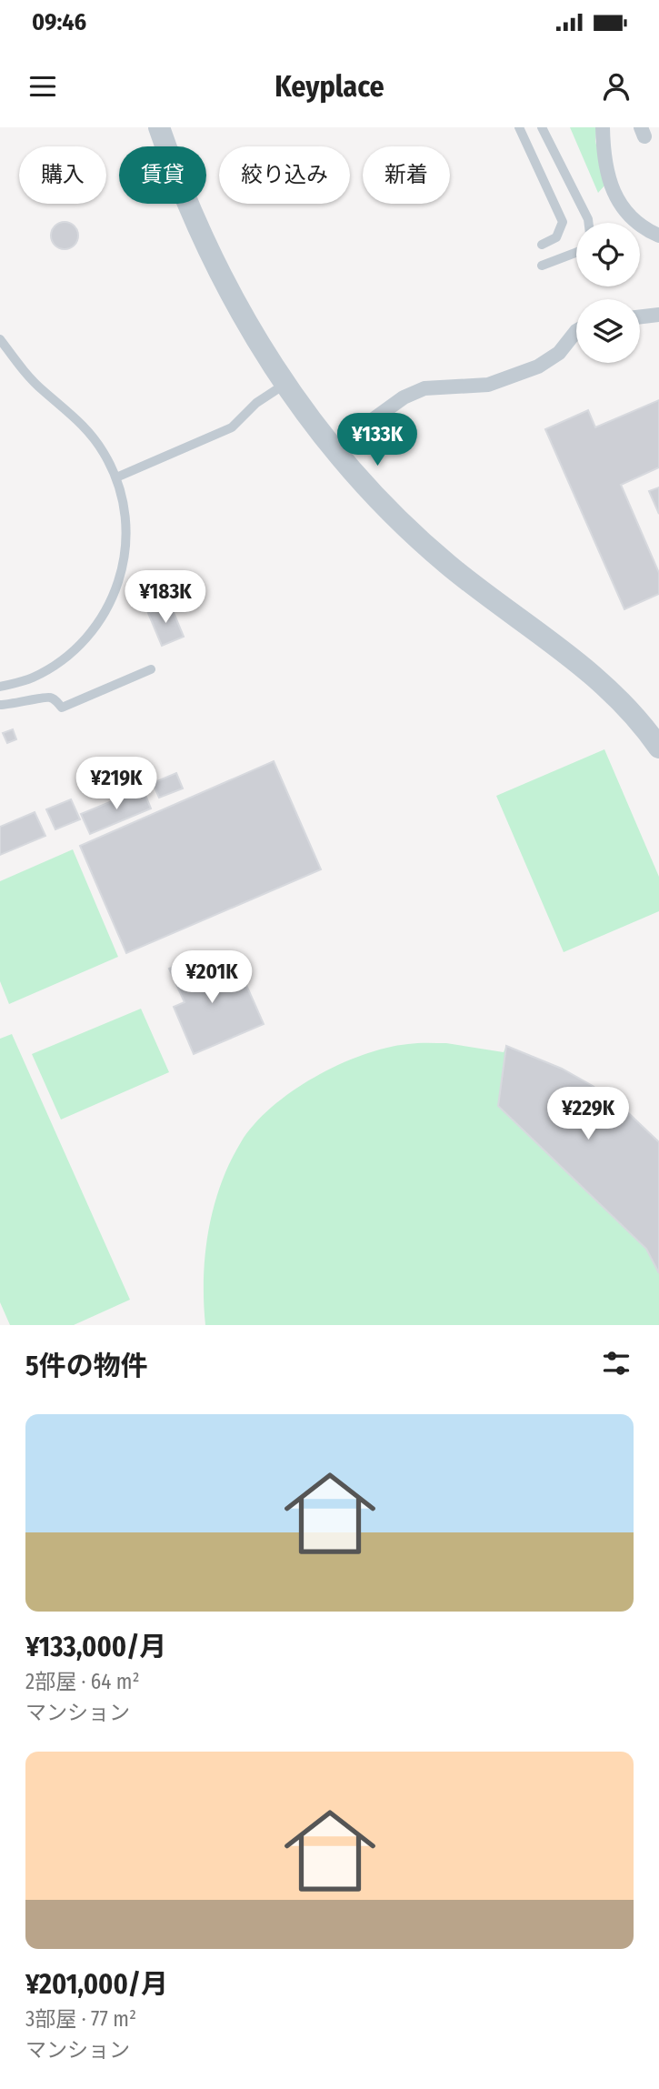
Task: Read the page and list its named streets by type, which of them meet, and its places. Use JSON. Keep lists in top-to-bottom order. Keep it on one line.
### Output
{"page":{"status":"09:46","header":"Keyplace","chip":["購入","賃貸","絞り込み","新着"],"price":["¥133K","¥183K","¥219K","¥201K","¥229K"],"heading":"5件の物件","list":[{"name":"¥133,000/月","note":"2部屋 · 64 m² · マンション"},{"name":"¥201,000/月","note":"3部屋 · 77 m² · マンション"}]}}
